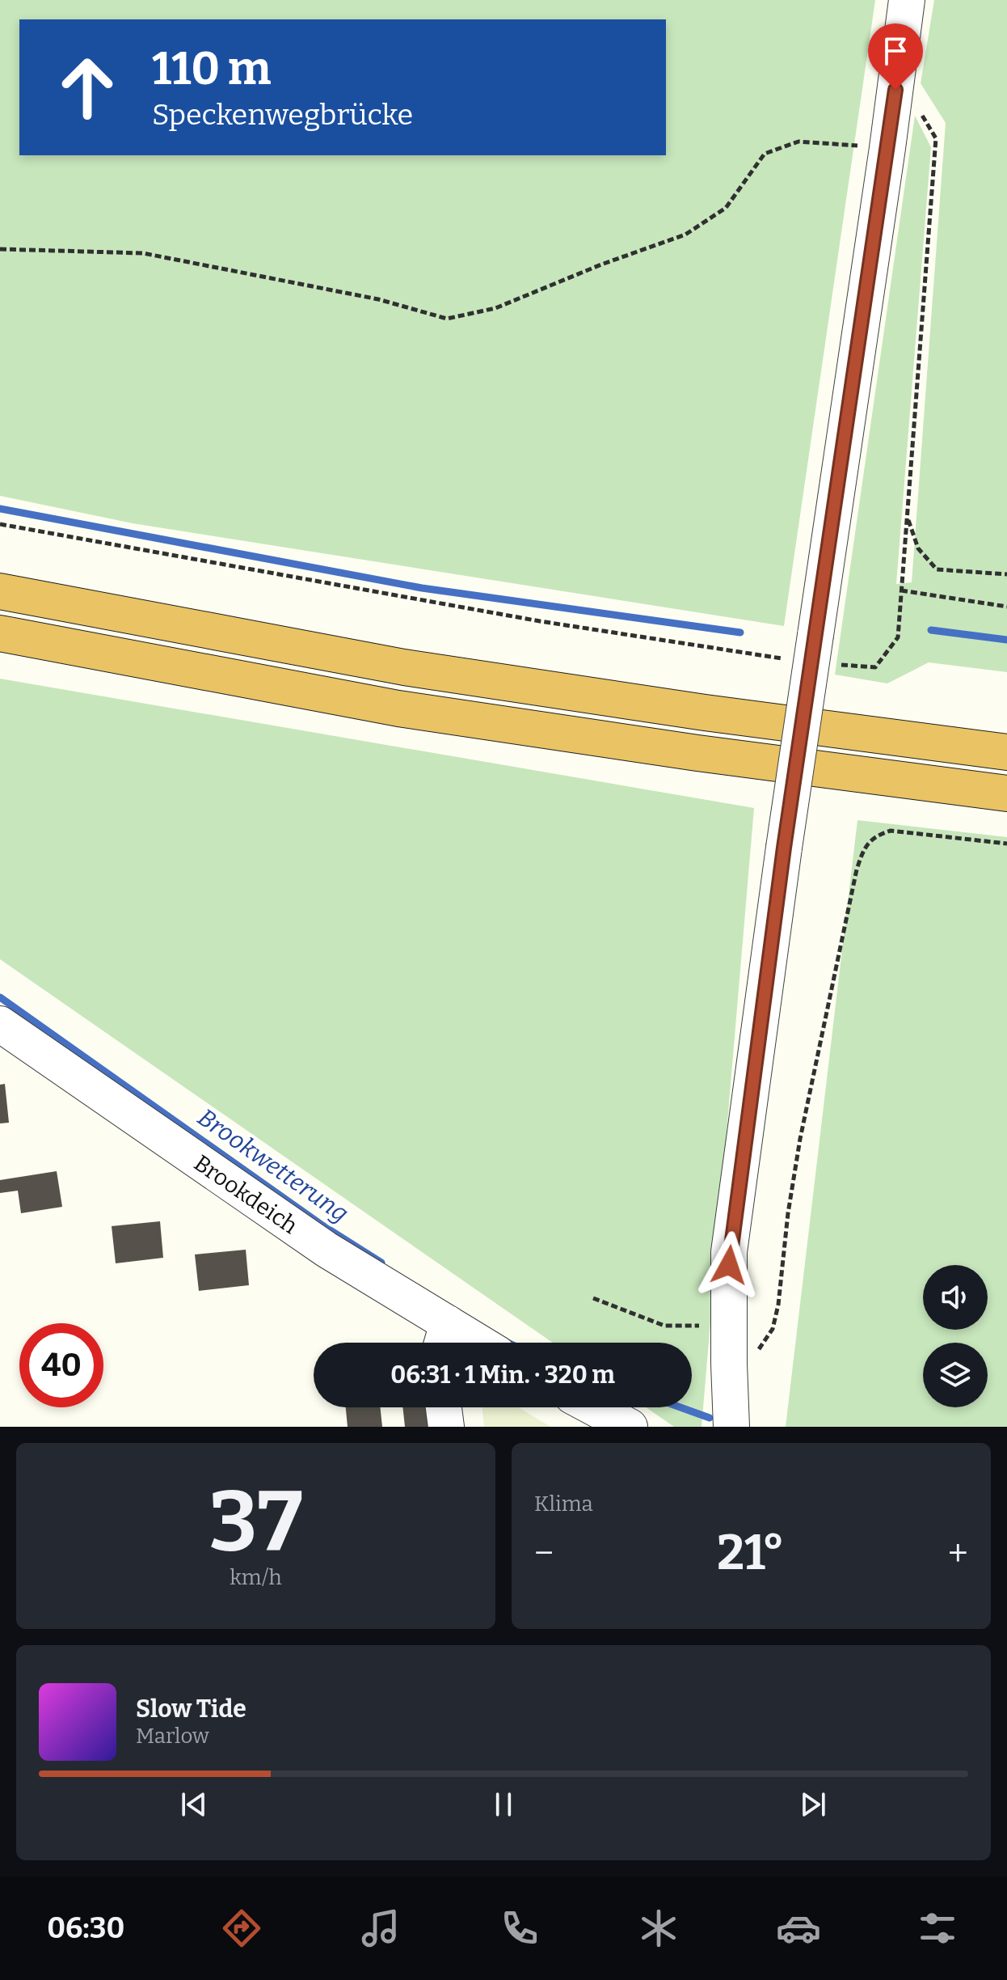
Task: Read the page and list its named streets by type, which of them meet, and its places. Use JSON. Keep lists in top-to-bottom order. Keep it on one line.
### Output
{"streets":{"street":["Brookdeich"]},"water":["Brookwetterung"],"page":{"turn":["110 m","Speckenwegbrücke"],"limit":"40","trip":"06:31 · 1 Min. · 320 m","tile":[["37","km/h"],"Klima"],"heat":["−","21°","+"],"song":["Slow Tide","Marlow"],"tabs":"06:30"}}
